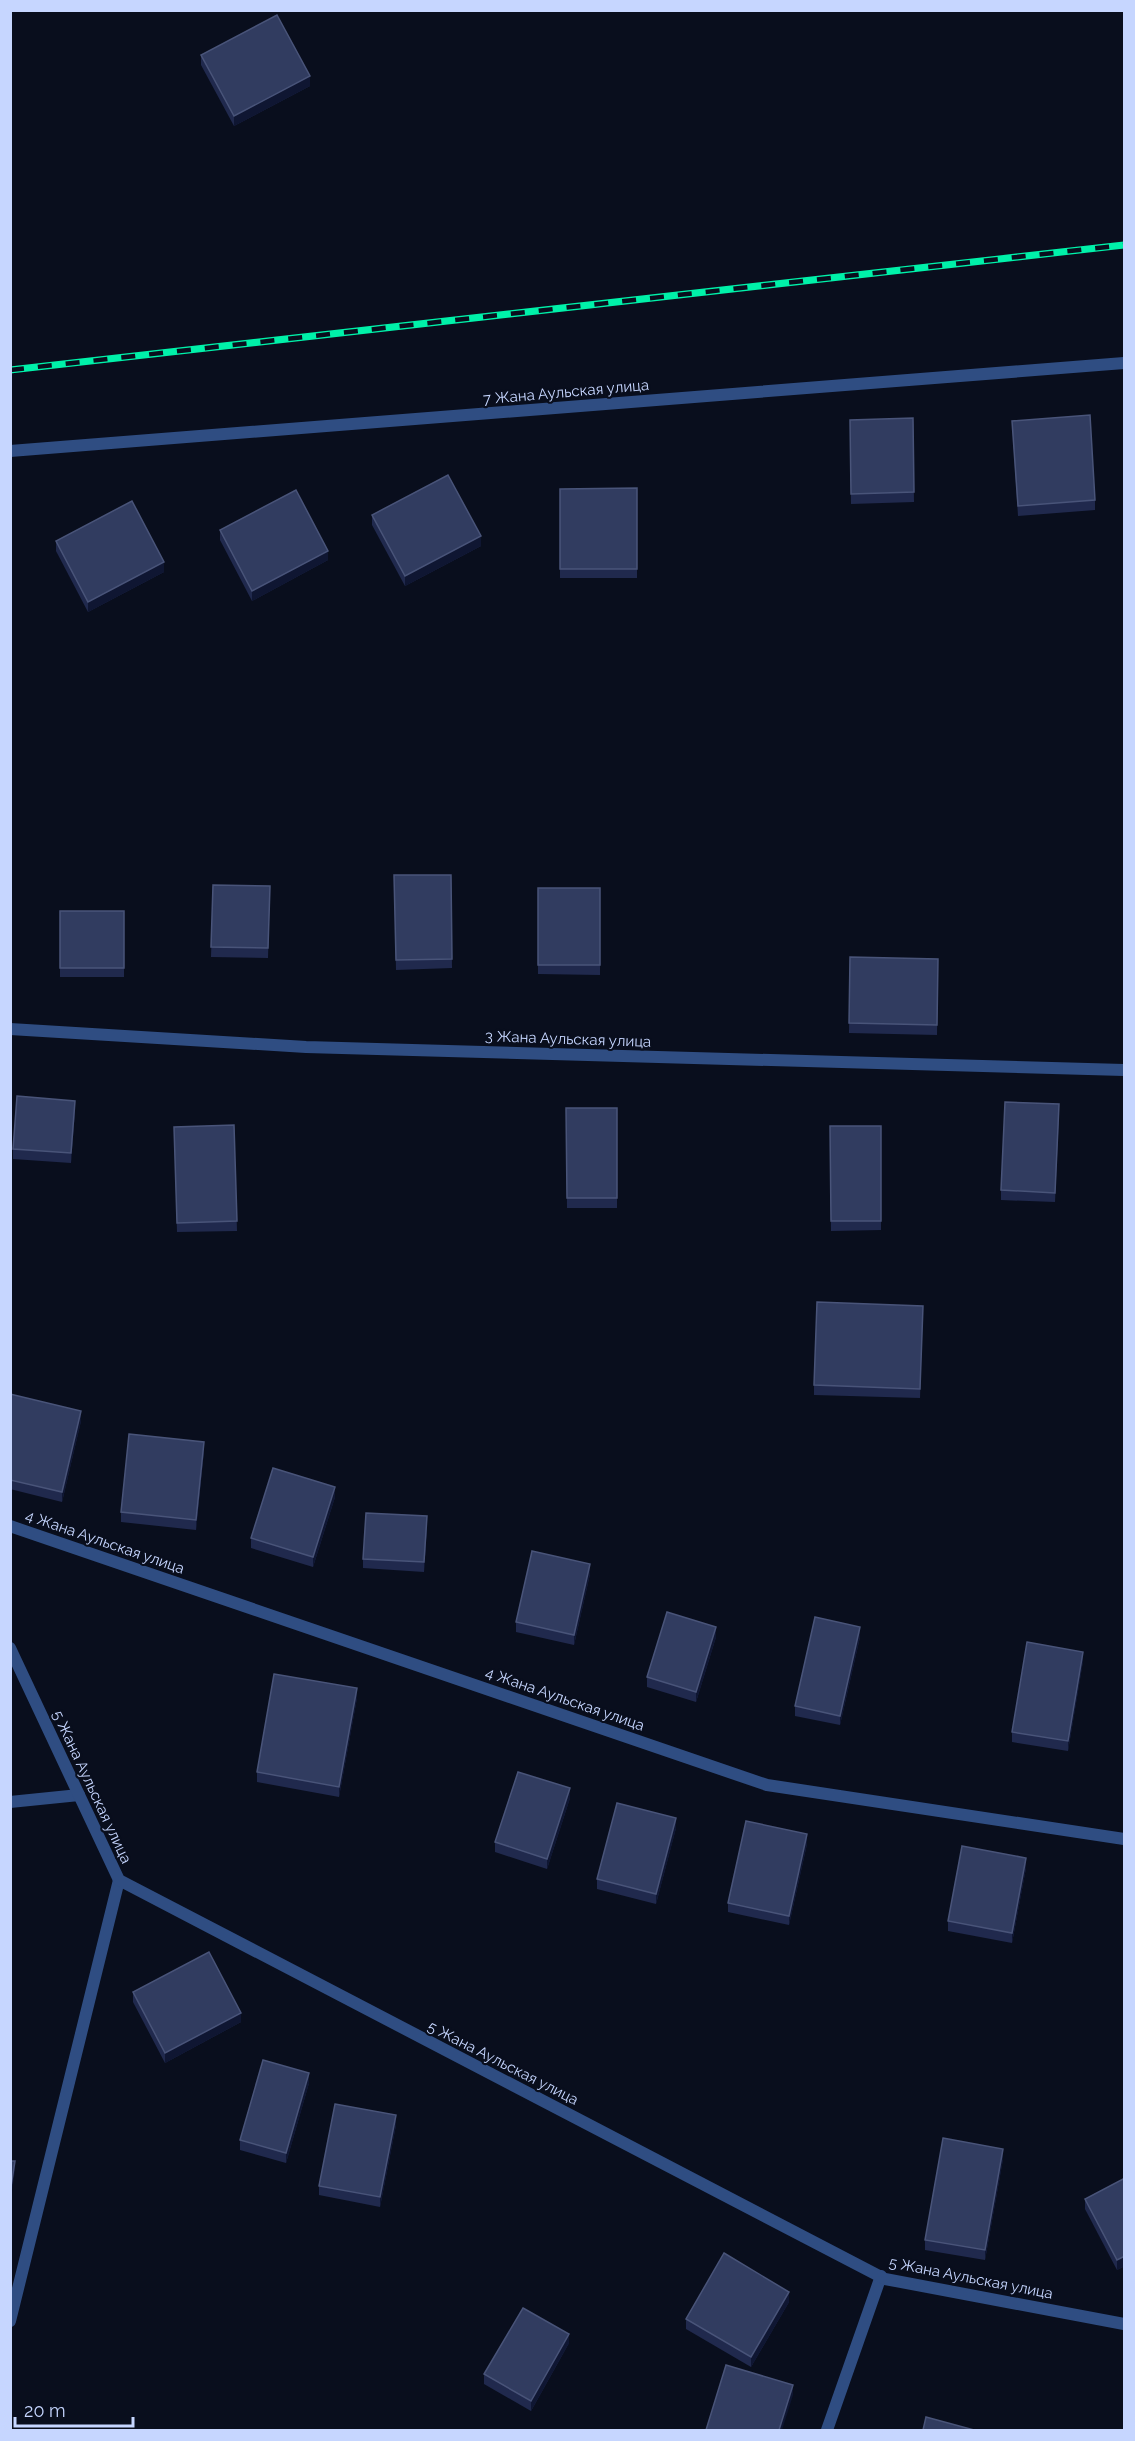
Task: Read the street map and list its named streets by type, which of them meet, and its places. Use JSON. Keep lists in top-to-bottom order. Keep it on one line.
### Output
{"streets":{"street":["7 Жана Аульская улица","3 Жана Аульская улица","4 Жана Аульская улица","5 Жана Аульская улица"]},"scale_bar":"20 m"}
